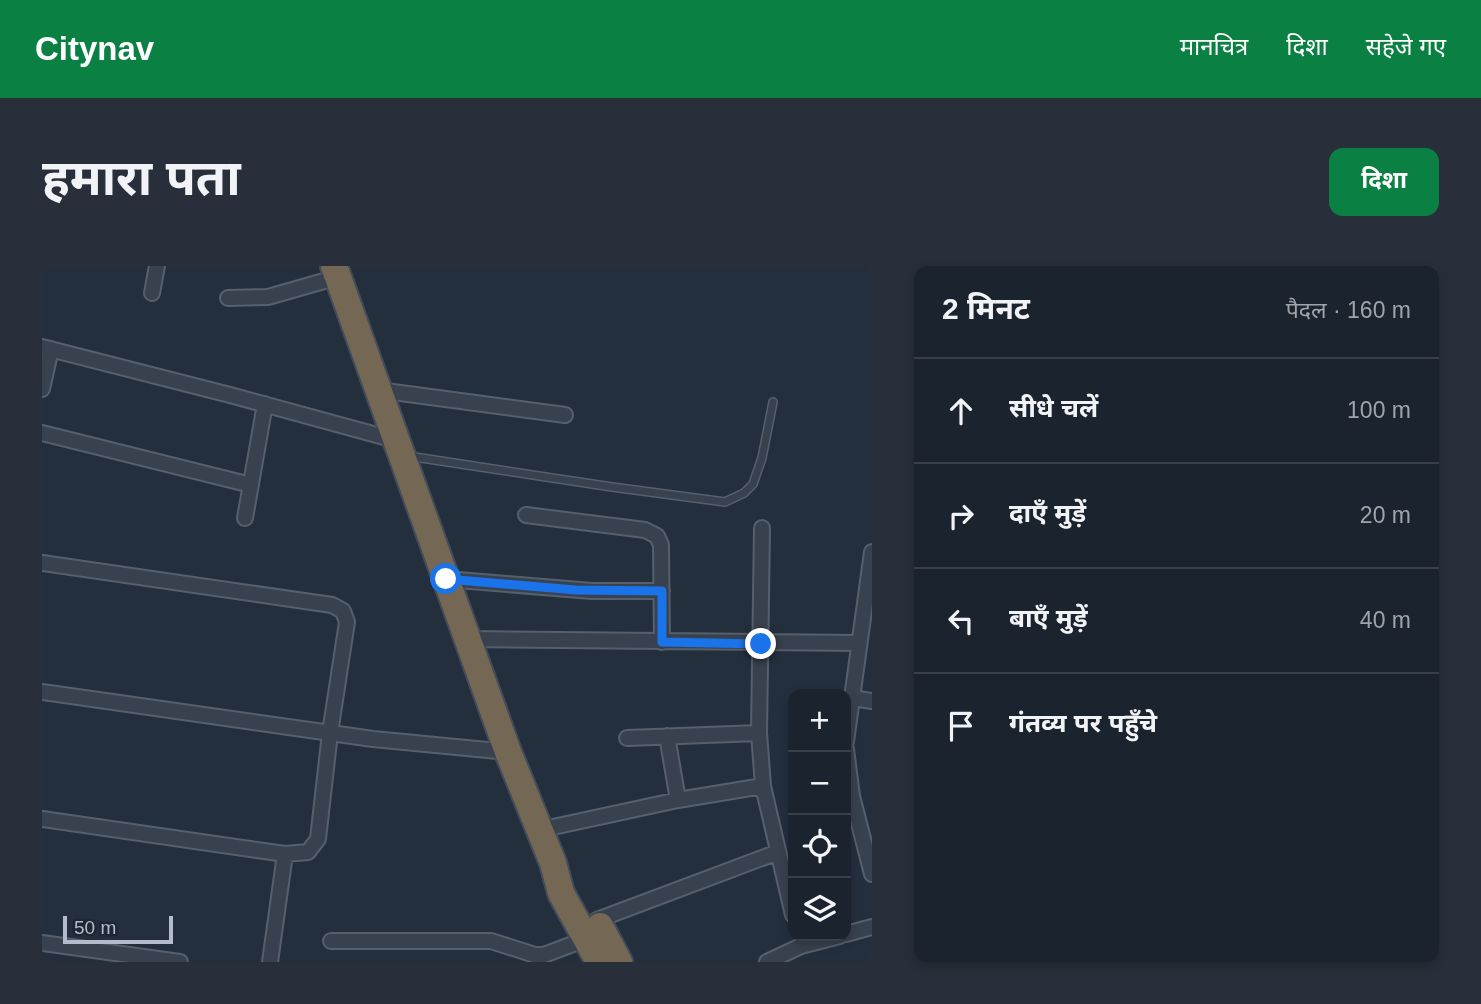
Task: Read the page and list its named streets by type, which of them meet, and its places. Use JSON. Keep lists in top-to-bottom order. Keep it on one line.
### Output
{"scale_bar":"50 m","page":{"header":"Citynav","nav":["मानचित्र","दिशा","सहेजे गए"],"buttons":"दिशा","title":"हमारा पता","heading":["2 मिनट","पैदल · 160 m"],"list":[["सीधे चलें","100 m"],["दाएँ मुड़ें","20 m"],["बाएँ मुड़ें","40 m"],"गंतव्य पर पहुँचे"],"map_buttons":["+","−"],"scale":"50 m"}}
